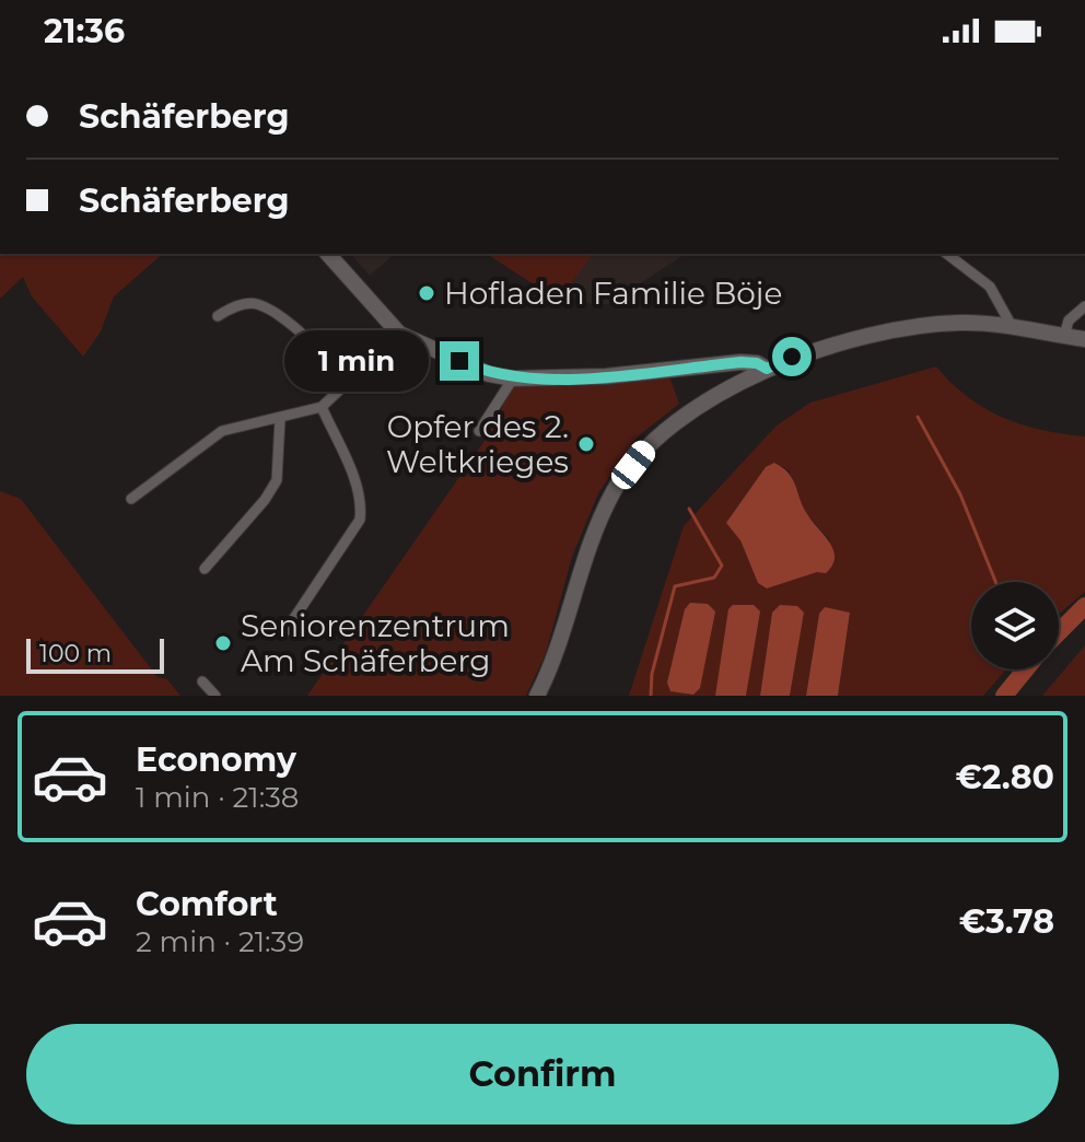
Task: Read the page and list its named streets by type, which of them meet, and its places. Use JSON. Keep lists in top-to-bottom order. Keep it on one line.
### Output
{"places":["Hofladen Familie Böje","Opfer des 2. Weltkrieges","Seniorenzentrum Am Schäferberg"],"scale_bar":"100 m","page":{"status":"21:36","banner":["Schäferberg","Schäferberg"],"bubble":"1 min","scale":"100 m","list":[{"name":"Economy","note":"1 min · 21:38","value":"€2.80"},{"name":"Comfort","note":"2 min · 21:39","value":"€3.78"}],"buttons":"Confirm"}}
